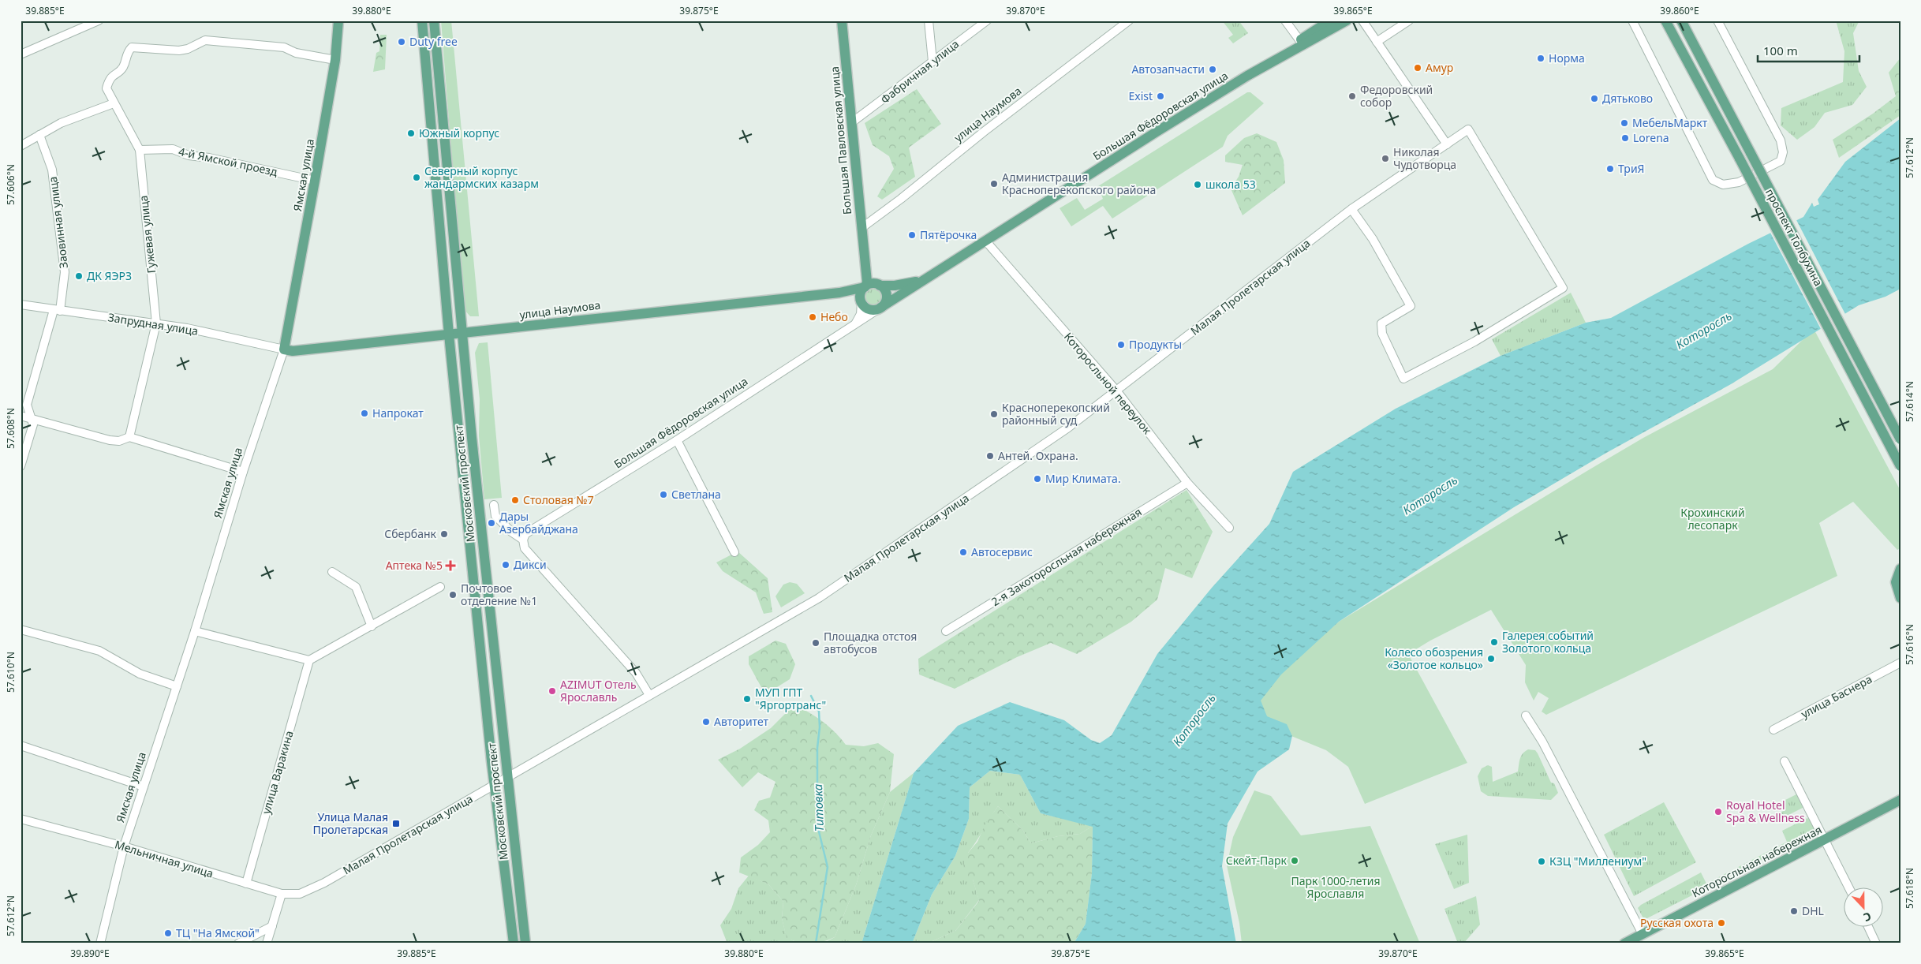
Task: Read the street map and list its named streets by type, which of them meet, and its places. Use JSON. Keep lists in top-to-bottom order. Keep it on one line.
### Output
{"streets":{"main road":["улица Наумова","Большая Фёдоровская улица","Большая Павловская улица","Ямская улица","проспект Толбухина","Московский проспект","Которосльная набережная"],"street":["Фабричная улица","4-й Ямской проезд","Заовинная улица","Гужевая улица","Малая Пролетарская улица","Запрудная улица","Которосльной переулок","2-я Закоторосльная набережная","улица Баснера","улица Варакина","Мельничная улица"]},"crossings":[["Фабричная улица","Большая Павловская улица"],["улица Наумова","Большая Фёдоровская улица"],["улица Наумова","Большая Павловская улица"],["улица Наумова","Ямская улица"],["улица Наумова","Запрудная улица"],["улица Наумова","Московский проспект"],["Большая Фёдоровская улица","Большая Павловская улица"],["Большая Фёдоровская улица","Которосльной переулок"],["4-й Ямской проезд","Ямская улица"],["4-й Ямской проезд","Гужевая улица"],["Ямская улица","Гужевая улица"],["Ямская улица","Запрудная улица"],["Ямская улица","Мельничная улица"],["Заовинная улица","Запрудная улица"],["Гужевая улица","Запрудная улица"],["Малая Пролетарская улица","Которосльной переулок"],["Малая Пролетарская улица","Московский проспект"],["Малая Пролетарская улица","Мельничная улица"],["Которосльной переулок","2-я Закоторосльная набережная"],["улица Варакина","Мельничная улица"]],"water":["Которосль","Титовка"],"parks":["Крохинский лесопарк","Парк 1000-летия Ярославля"],"places":{"other":["Duty free","Норма","Амур","Автозапчасти","Exist","Федоровский собор","Дятьково","МебельМаркт","Южный корпус","Lorena","Николая Чудотворца","ТриЯ","Северный корпус жандармских казарм","Администрация Красноперекопского района","школа 53","Пятёрочка","ДК ЯЭРЗ","Небо","Продукты","Напрокат","Красноперекопский районный суд","Антей. Охрана.","Мир Климата.","Светлана","Столовая №7","Дары Азербайджана","Сбербанк","Автосервис","Дикси","Почтовое отделение №1","Галерея событий Золотого кольца","Площадка отстоя автобусов","Колесо обозрения «Золотое кольцо»","AZIMUT Отель Ярославль","МУП ГПТ \"Яргортранс\"","Авторитет","Royal Hotel Spa & Wеllness","Скейт-Парк","КЗЦ \"Миллениум\"","DHL","Русская охота","ТЦ \"На Ямской\""],"health":["Аптека №5"],"transit":["Улица Малая Пролетарская"]},"scale_bar":"100 m","north":"bottom","coordinates":["39.885°E","39.880°E","39.875°E","39.870°E","39.865°E","39.860°E","57.612°N","57.606°N","57.614°N","57.608°N","57.616°N","57.610°N","57.618°N","39.890°E"]}
